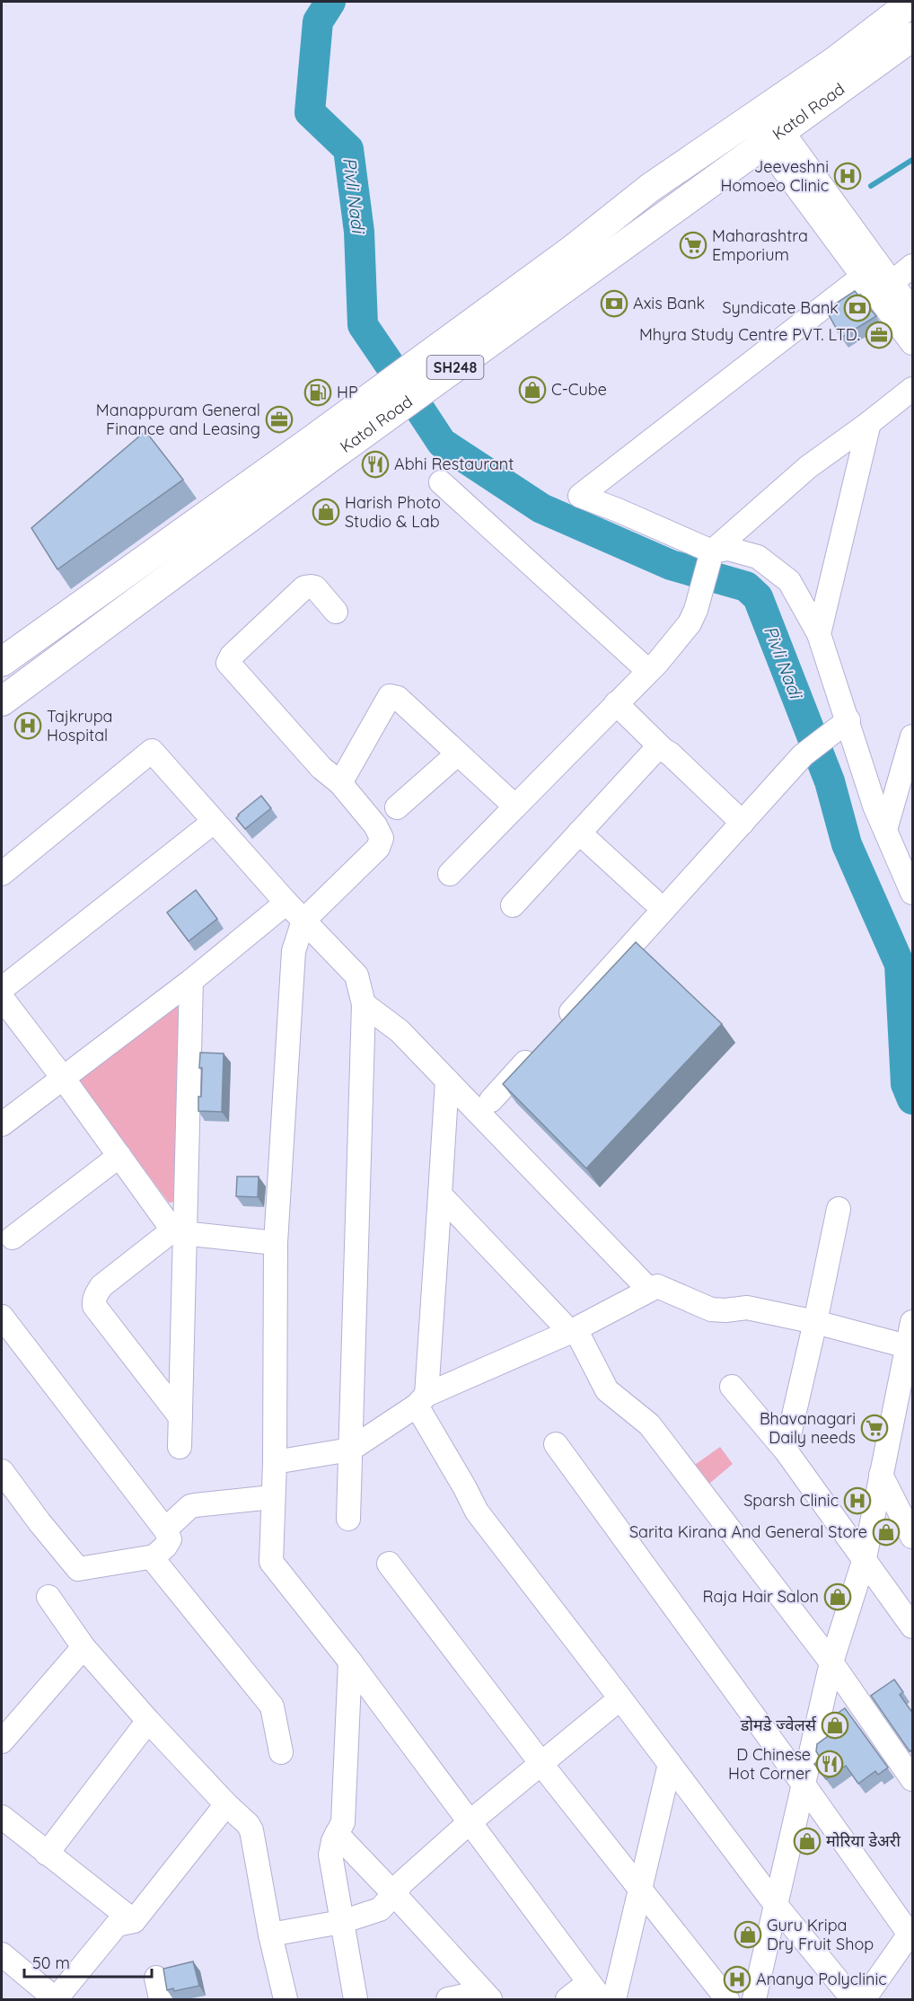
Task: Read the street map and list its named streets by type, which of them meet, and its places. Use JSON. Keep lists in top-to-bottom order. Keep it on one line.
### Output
{"streets":{"main road":["Katol Road","SH248"]},"water":["Pivli Nadi"],"places":{"hospital":["Jeeveshni Homoeo Clinic","Tajkrupa Hospital","Sparsh Clinic","Ananya Polyclinic"],"supermarket":["Maharashtra Emporium","Bhavanagari Daily needs"],"bank":["Axis Bank","Syndicate Bank"],"office":["Mhyra Study Centre PVT. LTD.","Manappuram General Finance and Leasing"],"shop":["C-Cube","Harish Photo Studio & Lab","Sarita Kirana And General Store","Raja Hair Salon","डोमडे ज्वेलर्स","मोरिया डेअरी","Guru Kripa Dry Fruit Shop"],"fuel station":["HP"],"restaurant":["Abhi Restaurant","D Chinese Hot Corner"]},"scale_bar":"50 m"}
